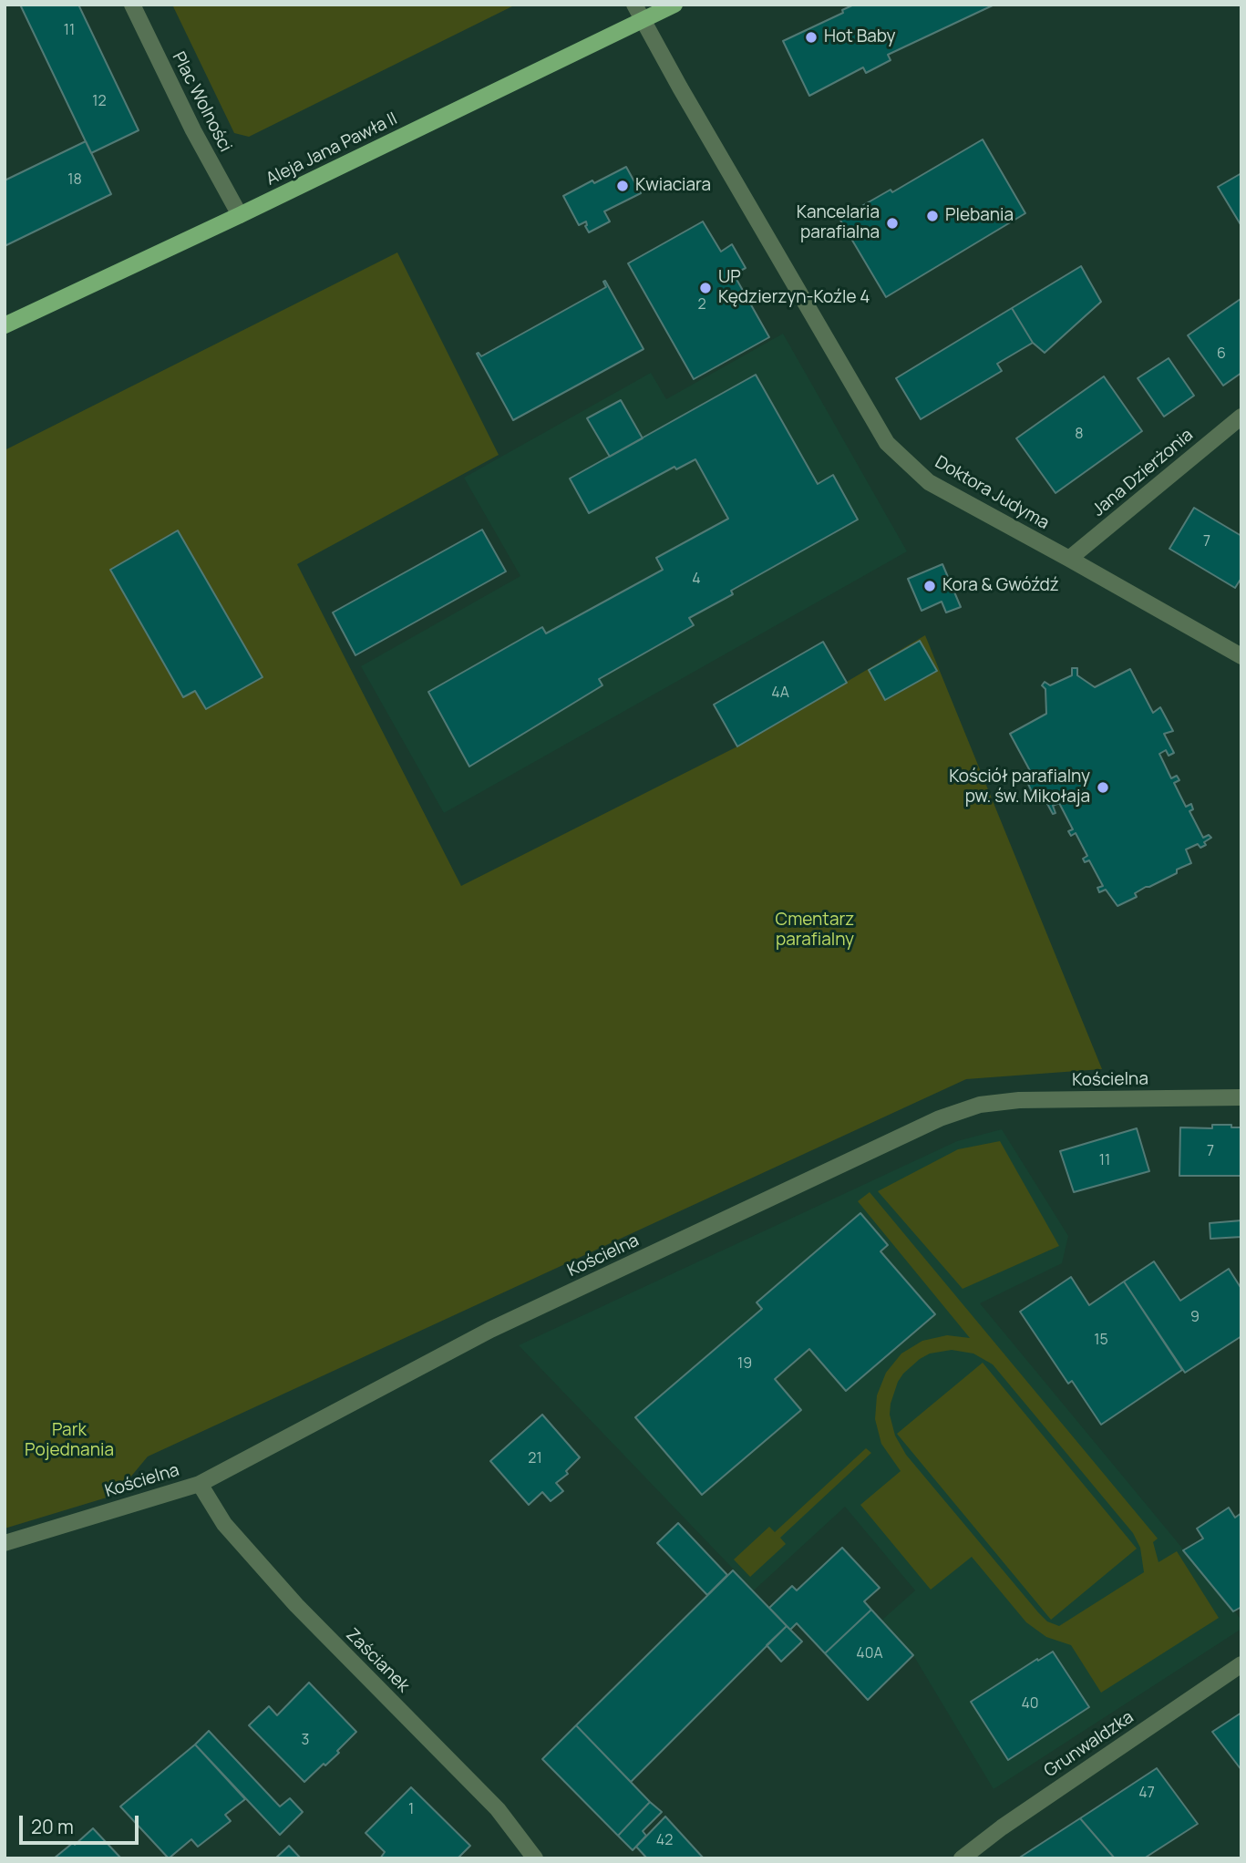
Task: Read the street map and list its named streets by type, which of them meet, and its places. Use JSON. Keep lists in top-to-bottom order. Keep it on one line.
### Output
{"streets":{"main road":["Aleja Jana Pawła II"],"street":["Plac Wolności","Jana Dzierżonia","Doktora Judyma","Kościelna","Zaścianek","Grunwaldzka"]},"crossings":[["Plac Wolności","Aleja Jana Pawła II"],["Aleja Jana Pawła II","Doktora Judyma"],["Jana Dzierżonia","Doktora Judyma"],["Kościelna","Zaścianek"]],"parks":["Cmentarz parafialny","Park Pojednania"],"places":["Hot Baby","Kwiaciara","Plebania","Kancelaria parafialna","UP Kędzierzyn-Koźle 4","Kora & Gwóźdź","Kościół parafialny pw. św. Mikołaja"],"house_numbers":["11","12","18","2","6","8","7","4","4A","7","11","9","15","19","21","40A","40","3","47","1","42"],"scale_bar":"20 m"}
